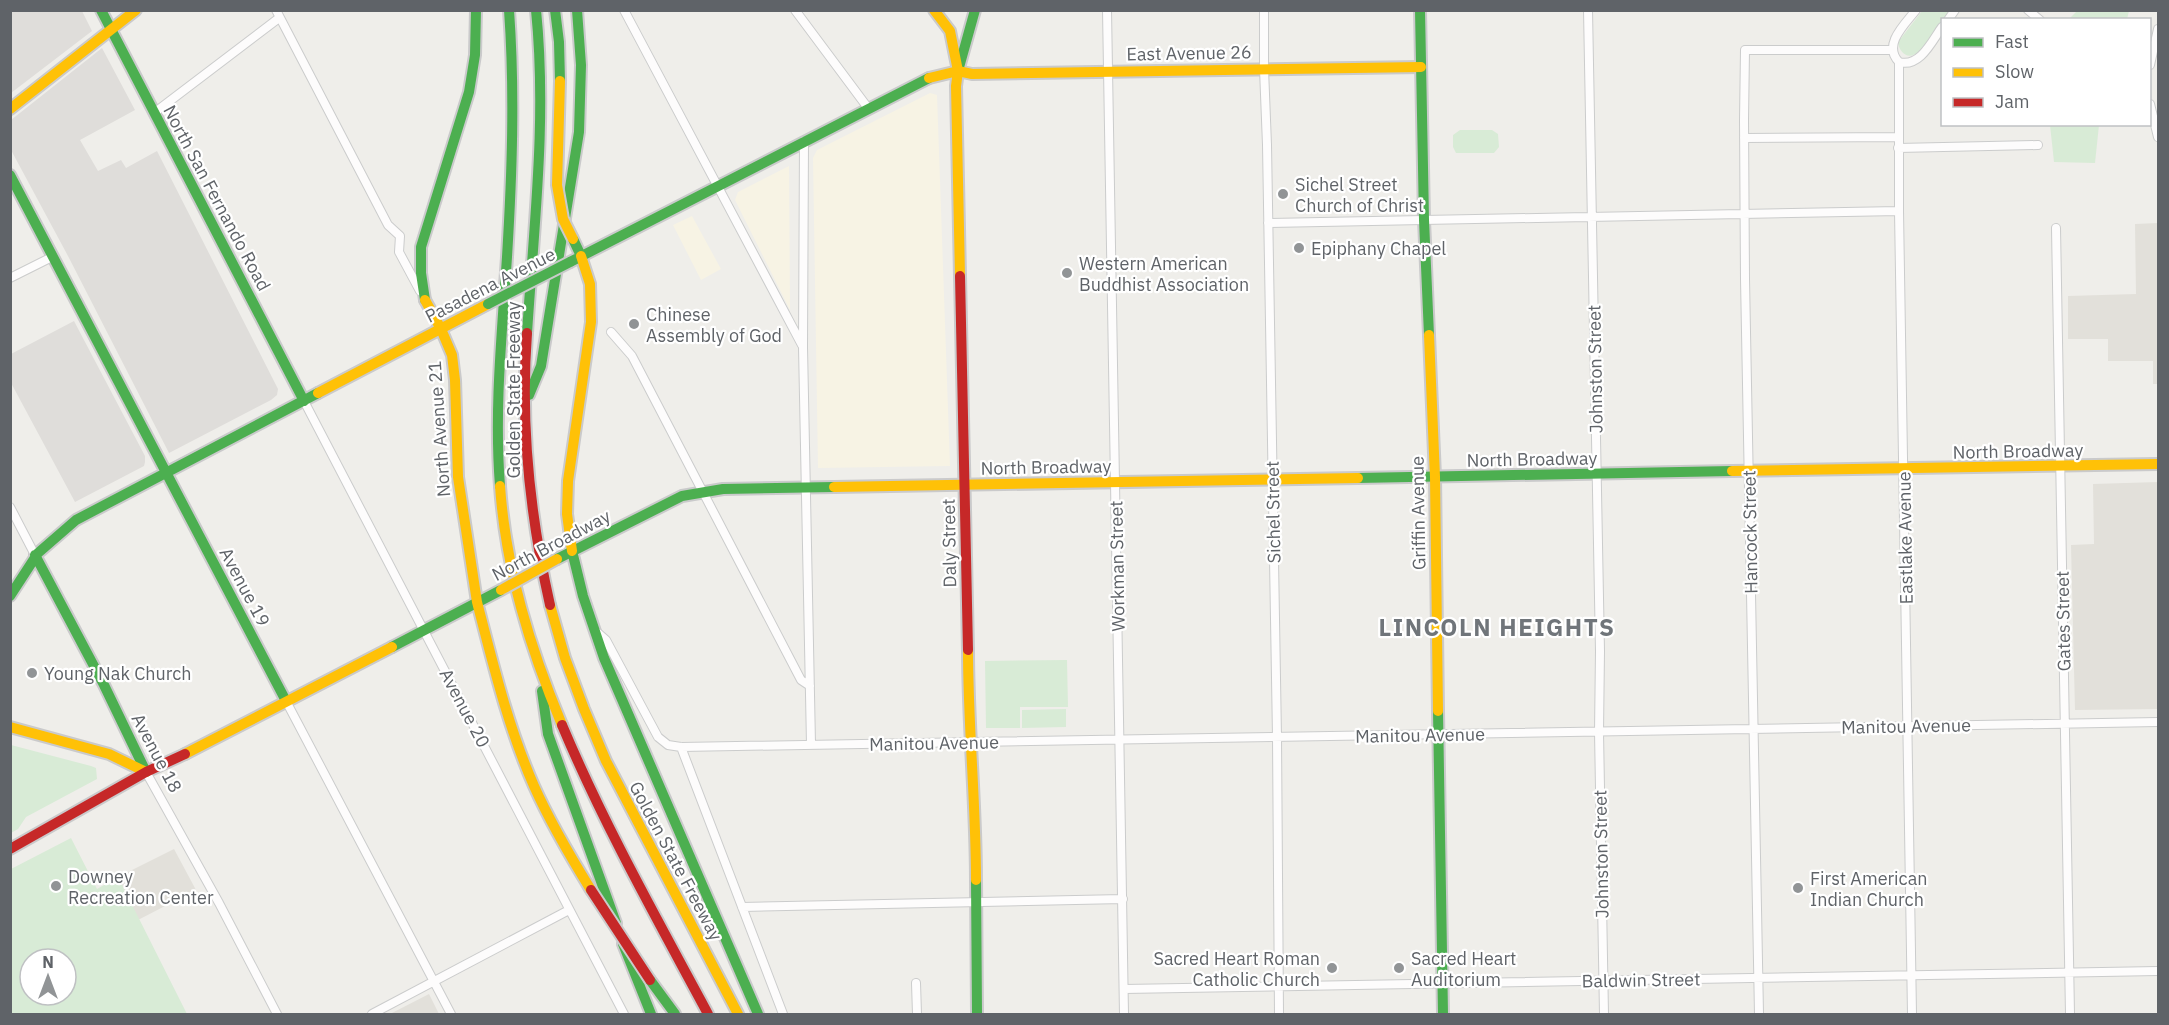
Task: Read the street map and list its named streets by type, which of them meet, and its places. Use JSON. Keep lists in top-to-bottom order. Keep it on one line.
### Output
{"streets":{"main road":["East Avenue 26","North San Fernando Road","Pasadena Avenue","Golden State Freeway","North Avenue 21","North Broadway","Griffin Avenue","Daly Street","Avenue 19","Avenue 18"],"street":["Johnston Street","Sichel Street","Hancock Street","Eastlake Avenue","Workman Street","Gates Street","Avenue 20","Manitou Avenue","Baldwin Street"]},"crossings":[["East Avenue 26","Pasadena Avenue"],["East Avenue 26","Sichel Street"],["East Avenue 26","Griffin Avenue"],["East Avenue 26","Daly Street"],["East Avenue 26","Workman Street"],["North San Fernando Road","Pasadena Avenue"],["North San Fernando Road","Avenue 20"],["Pasadena Avenue","North Avenue 21"],["Pasadena Avenue","Daly Street"],["Pasadena Avenue","Avenue 19"],["Pasadena Avenue","Avenue 20"],["Pasadena Avenue","Avenue 18"],["Johnston Street","North Broadway"],["Johnston Street","Manitou Avenue"],["Johnston Street","Baldwin Street"],["North Avenue 21","North Broadway"],["North Broadway","Sichel Street"],["North Broadway","Griffin Avenue"],["North Broadway","Hancock Street"],["North Broadway","Eastlake Avenue"],["North Broadway","Daly Street"],["North Broadway","Workman Street"],["North Broadway","Avenue 19"],["North Broadway","Gates Street"],["North Broadway","Avenue 20"],["North Broadway","Avenue 18"],["Sichel Street","Manitou Avenue"],["Sichel Street","Baldwin Street"],["Griffin Avenue","Manitou Avenue"],["Griffin Avenue","Baldwin Street"],["Hancock Street","Eastlake Avenue"],["Hancock Street","Manitou Avenue"],["Hancock Street","Baldwin Street"],["Eastlake Avenue","Manitou Avenue"],["Eastlake Avenue","Baldwin Street"],["Daly Street","Manitou Avenue"],["Workman Street","Manitou Avenue"],["Workman Street","Baldwin Street"],["Gates Street","Manitou Avenue"],["Gates Street","Baldwin Street"]],"districts":["LINCOLN HEIGHTS"],"places":["Sichel Street Church of Christ","Epiphany Chapel","Western American Buddhist Association","Chinese Assembly of God","Young Nak Church","Downey Recreation Center","First American Indian Church","Sacred Heart Roman Catholic Church","Sacred Heart Auditorium"],"legend":["Fast","Slow","Jam"],"north":"top"}
